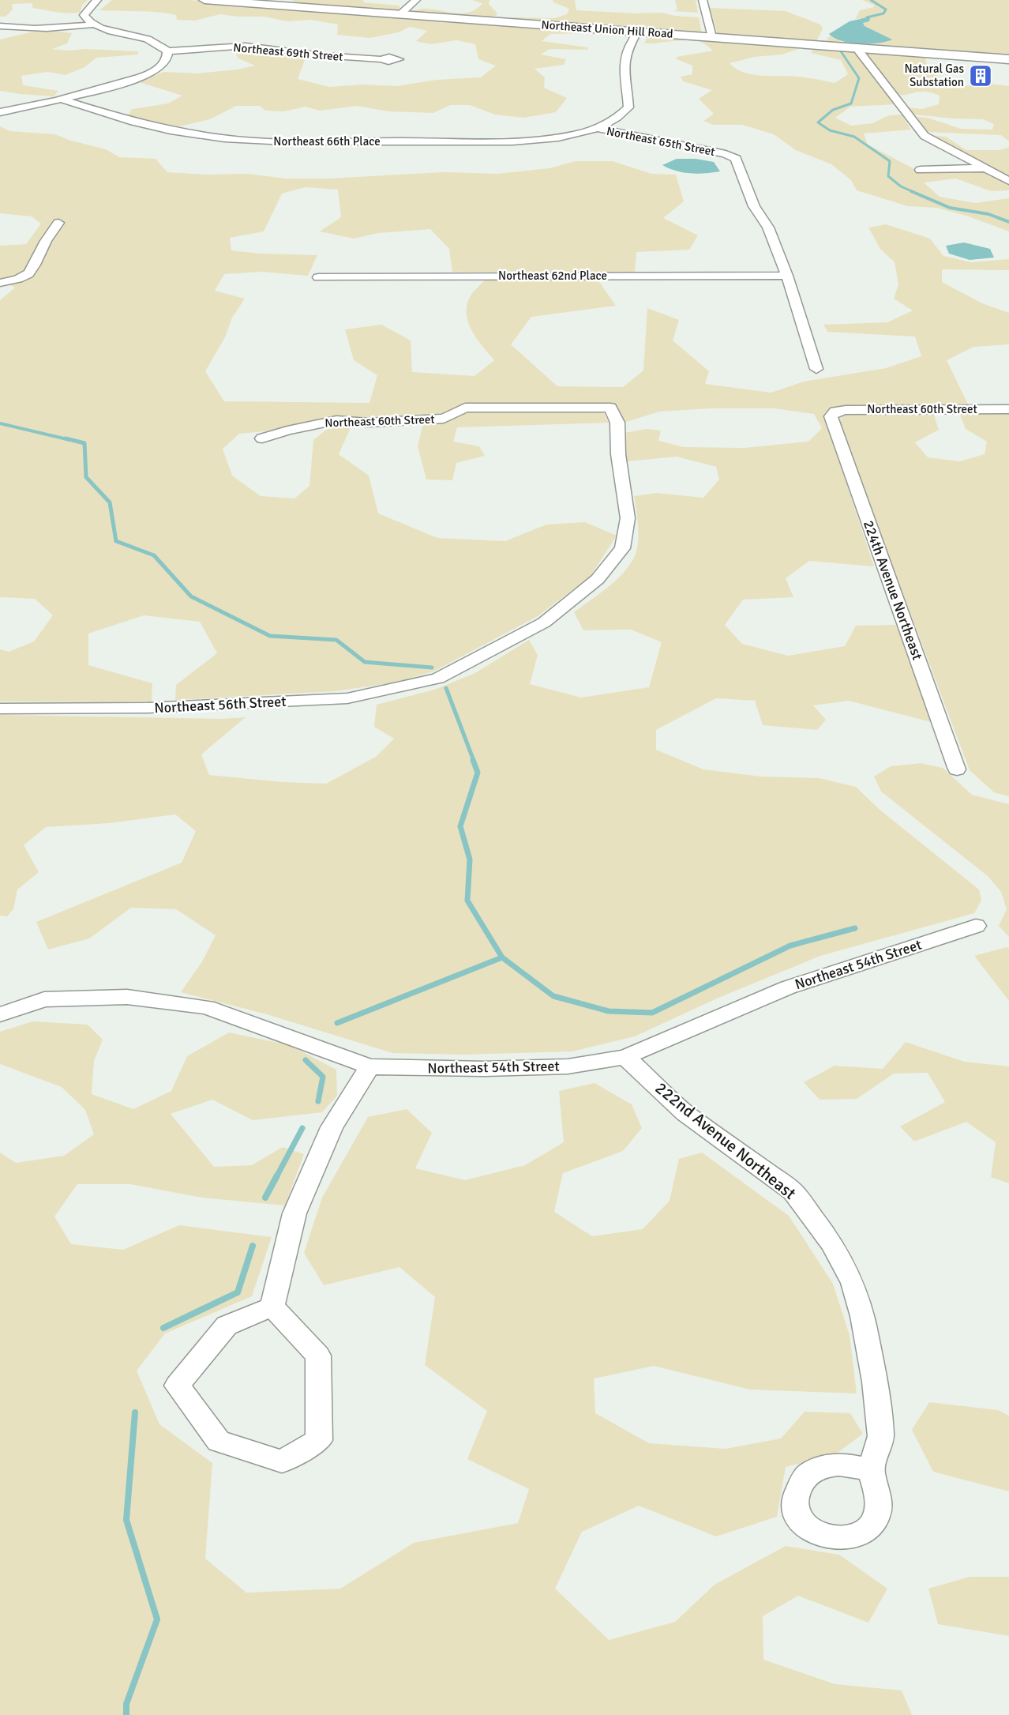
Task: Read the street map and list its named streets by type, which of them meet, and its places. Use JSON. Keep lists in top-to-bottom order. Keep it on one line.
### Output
{"streets":{"street":["Northeast Union Hill Road","Northeast 69th Street","Northeast 66th Place","Northeast 65th Street","Northeast 62nd Place","Northeast 60th Street","224th Avenue Northeast","Northeast 56th Street","Northeast 54th Street","222nd Avenue Northeast"]},"crossings":[["Northeast 66th Place","Northeast 65th Street"],["Northeast 65th Street","Northeast 62nd Place"],["Northeast 60th Street","224th Avenue Northeast"],["Northeast 60th Street","Northeast 56th Street"],["Northeast 54th Street","222nd Avenue Northeast"]],"places":{"building":["Natural Gas Substation"]}}
